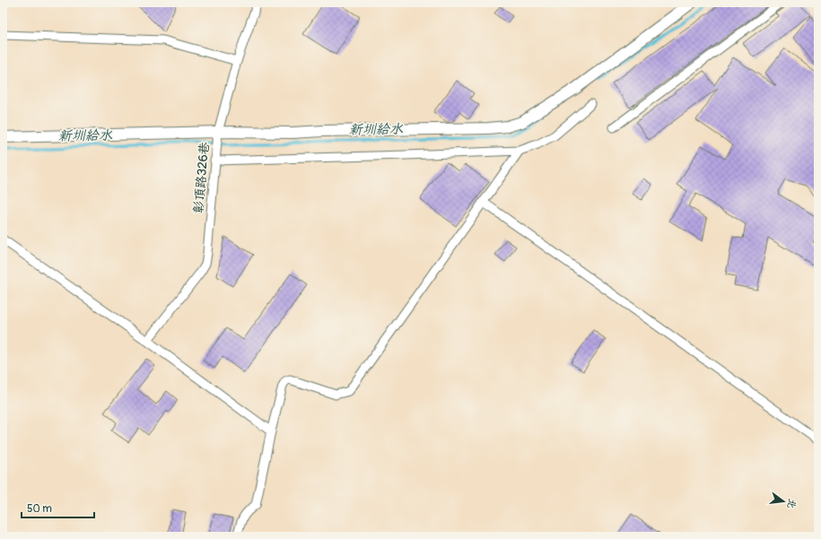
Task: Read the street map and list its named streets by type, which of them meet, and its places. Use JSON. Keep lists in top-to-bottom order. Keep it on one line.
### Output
{"streets":{"street":["彰頂路326巷"]},"water":["新圳給水"],"scale_bar":"50 m","north":"right"}
